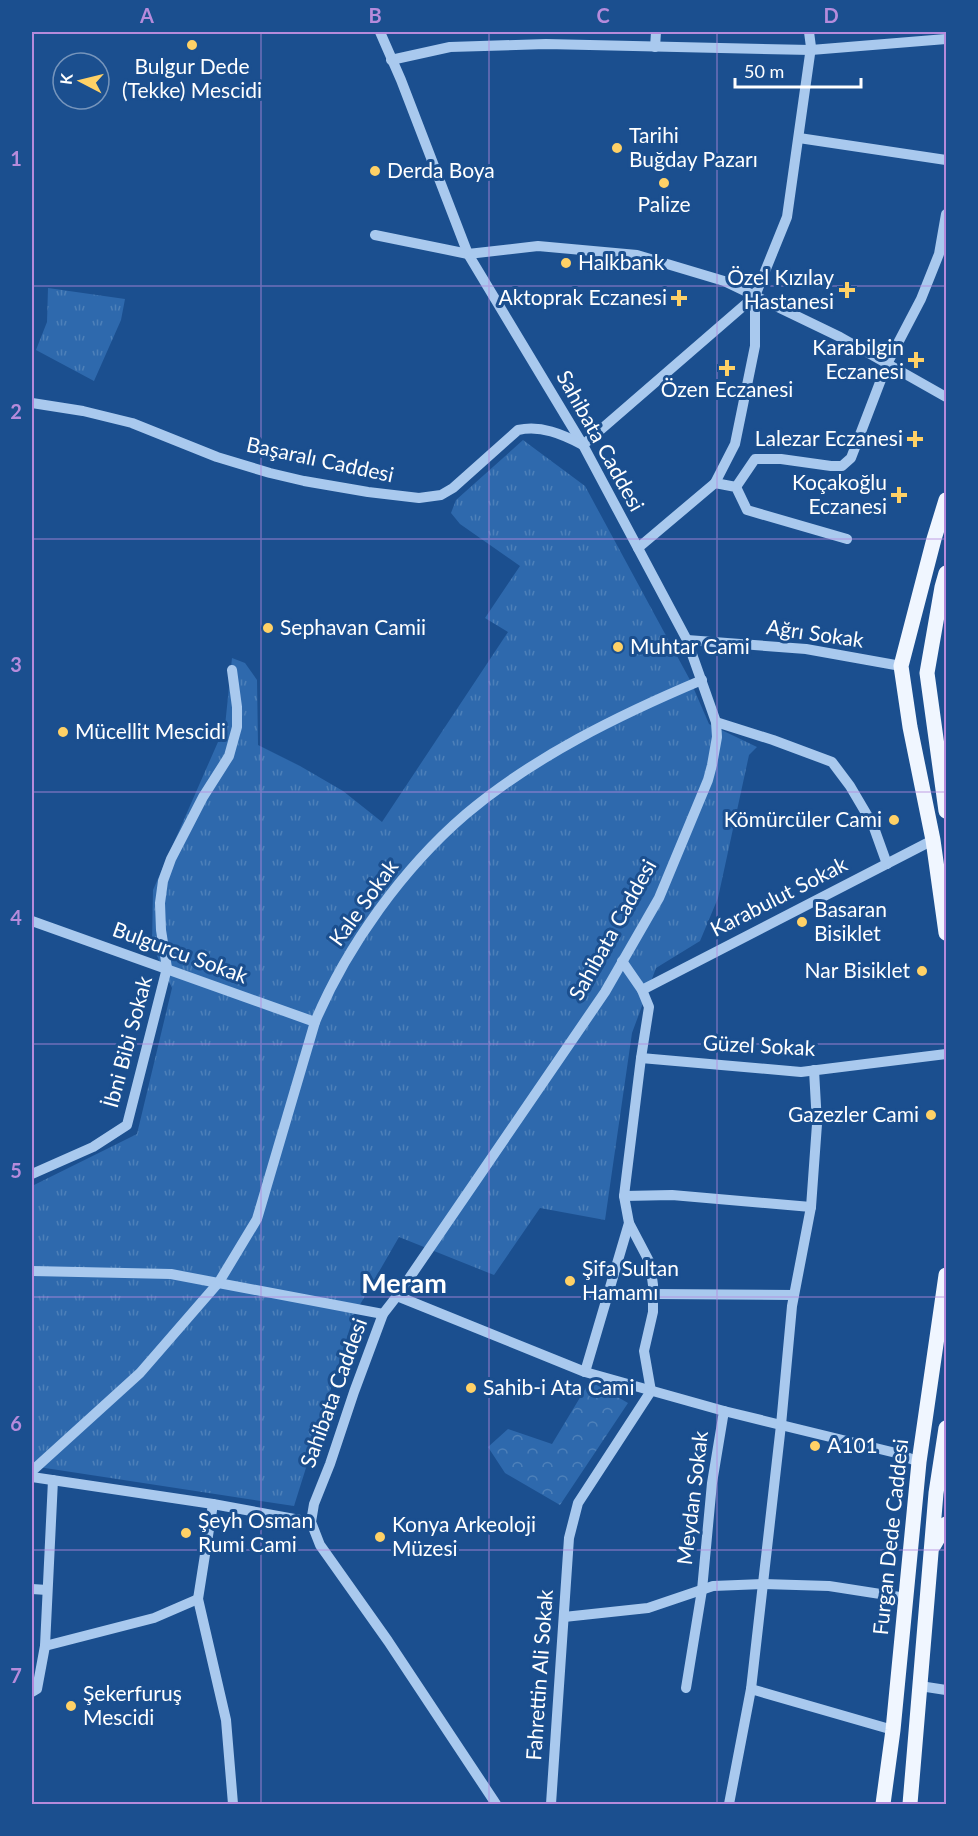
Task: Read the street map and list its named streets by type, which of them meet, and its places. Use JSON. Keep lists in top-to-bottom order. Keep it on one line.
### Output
{"streets":{"main road":["Furgan Dede Caddesi"],"street":["Sahibata Caddesi","Başaralı Caddesi","Ağrı Sokak","Karabulut Sokak","Kale Sokak","Bulgurcu Sokak","İbni Bibi Sokak","Güzel Sokak","Meydan Sokak","Fahrettin Ali Sokak"]},"crossings":[["Sahibata Caddesi","Başaralı Caddesi"],["Sahibata Caddesi","Ağrı Sokak"],["Sahibata Caddesi","Kale Sokak"],["Kale Sokak","Bulgurcu Sokak"],["Bulgurcu Sokak","İbni Bibi Sokak"]],"districts":["Meram"],"places":{"other":["Bulgur Dede (Tekke) Mescidi","Tarihi Buğday Pazarı","Derda Boya","Palize","Halkbank","Sephavan Camii","Muhtar Cami","Mücellit Mescidi","Kömürcüler Cami","Basaran Bisiklet","Nar Bisiklet","Gazezler Cami","Şifa Sultan Hamamı","Sahib-i Ata Cami","A101","Şeyh Osman Rumi Cami","Konya Arkeoloji Müzesi","Şekerfuruş Mescidi"],"health":["Özel Kızılay Hastanesi","Aktoprak Eczanesi","Karabilgin Eczanesi","Özen Eczanesi","Lalezar Eczanesi","Koçakoğlu Eczanesi"]},"scale_bar":"50 m","north":"left","grid":{"columns":["A","B","C","D"],"rows":["1","2","3","4","5","6","7"]}}
